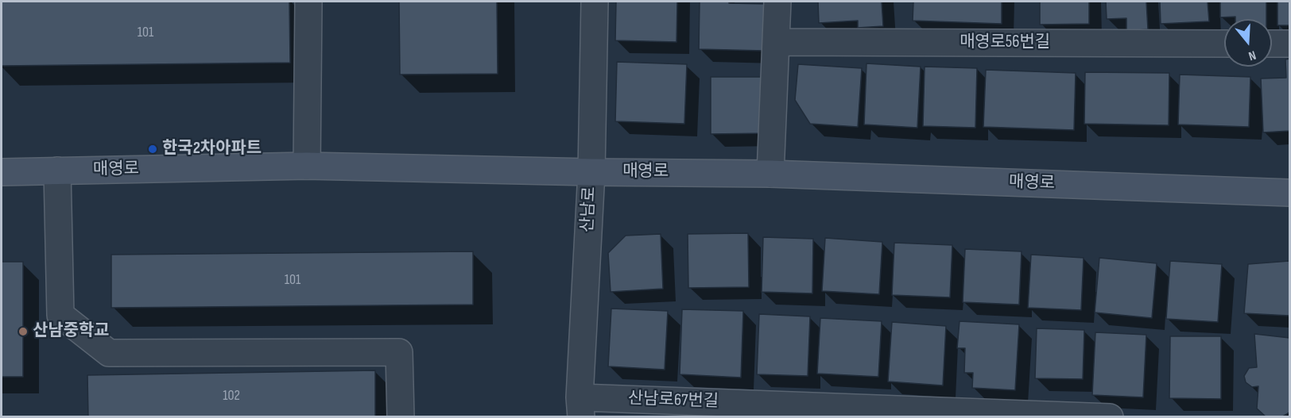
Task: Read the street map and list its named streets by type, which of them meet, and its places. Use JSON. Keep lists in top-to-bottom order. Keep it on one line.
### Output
{"streets":{"street":["매영로56번길","매영로","산남로","산남로67번길"]},"crossings":[["매영로","산남로"],["산남로","산남로67번길"]],"places":["한국2차아파트","산남중학교"],"house_numbers":["101","101","102"],"north":"bottom"}
